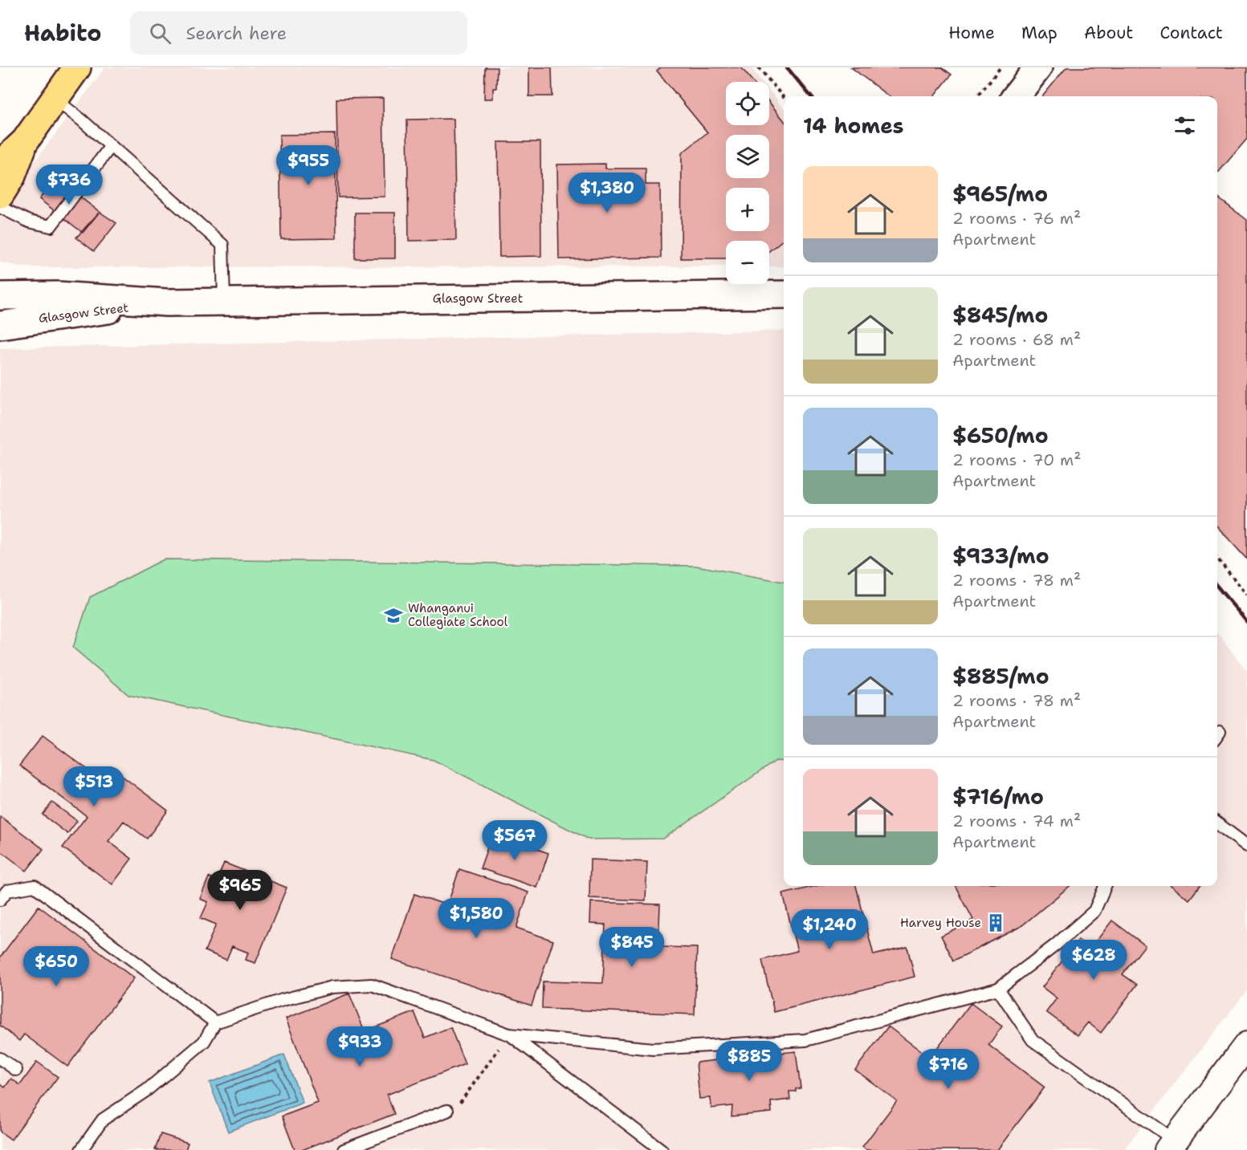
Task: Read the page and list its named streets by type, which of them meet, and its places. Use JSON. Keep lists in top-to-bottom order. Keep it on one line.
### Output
{"streets":{"main road":["Glasgow Street"]},"places":{"school or university":["Whanganui Collegiate School"],"building":["Harvey House"]},"page":{"header":"Habito","search":"Search here","nav":["Home","Map","About","Contact"],"map_buttons":["+","−"],"heading":"14 homes","price":["$955","$736","$1,380","$513","$567","$965","$1,580","$1,240","$845","$628","$650","$933","$885","$716"],"list":[{"name":"$965/mo","note":"2 rooms · 76 m² · Apartment"},{"name":"$845/mo","note":"2 rooms · 68 m² · Apartment"},{"name":"$650/mo","note":"2 rooms · 70 m² · Apartment"},{"name":"$933/mo","note":"2 rooms · 78 m² · Apartment"},{"name":"$885/mo","note":"2 rooms · 78 m² · Apartment"},{"name":"$716/mo","note":"2 rooms · 74 m² · Apartment"}]}}
